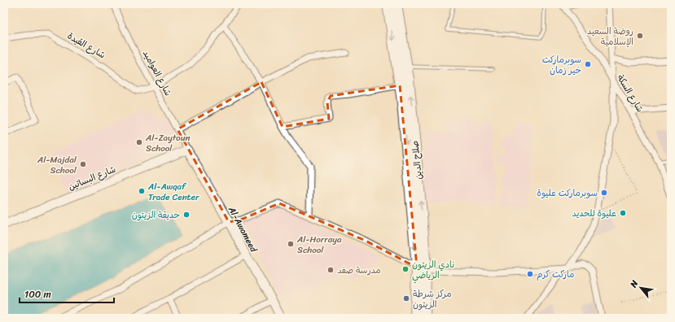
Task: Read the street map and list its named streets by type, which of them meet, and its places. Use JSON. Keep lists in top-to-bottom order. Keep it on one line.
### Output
{"streets":{"highway":["صلاح الدين"],"main road":["شارع البساتين","Al-Awameed"],"street":["شارع القيدة","شارع العواميد","شارع السكة"]},"crossings":[["شارع القيدة","شارع العواميد"],["شارع العواميد","شارع البساتين"],["شارع العواميد","Al-Awameed"],["شارع البساتين","Al-Awameed"]],"places":["روضة السعيد الإسلامية","سوبرماركت خير زمان","Al-Zaytoun School","Al-Majdal School","Al-Awqaf Trade Center","سوبرماركت عليوة","عليوة للحديد","حديقة الزيتون","Al-Horraya School","نادي الزيتون الرياضي","مدرسة صفد","ماركت كرم","مركز شرطة الزيتون"],"scale_bar":"100 m","north":"top left"}
